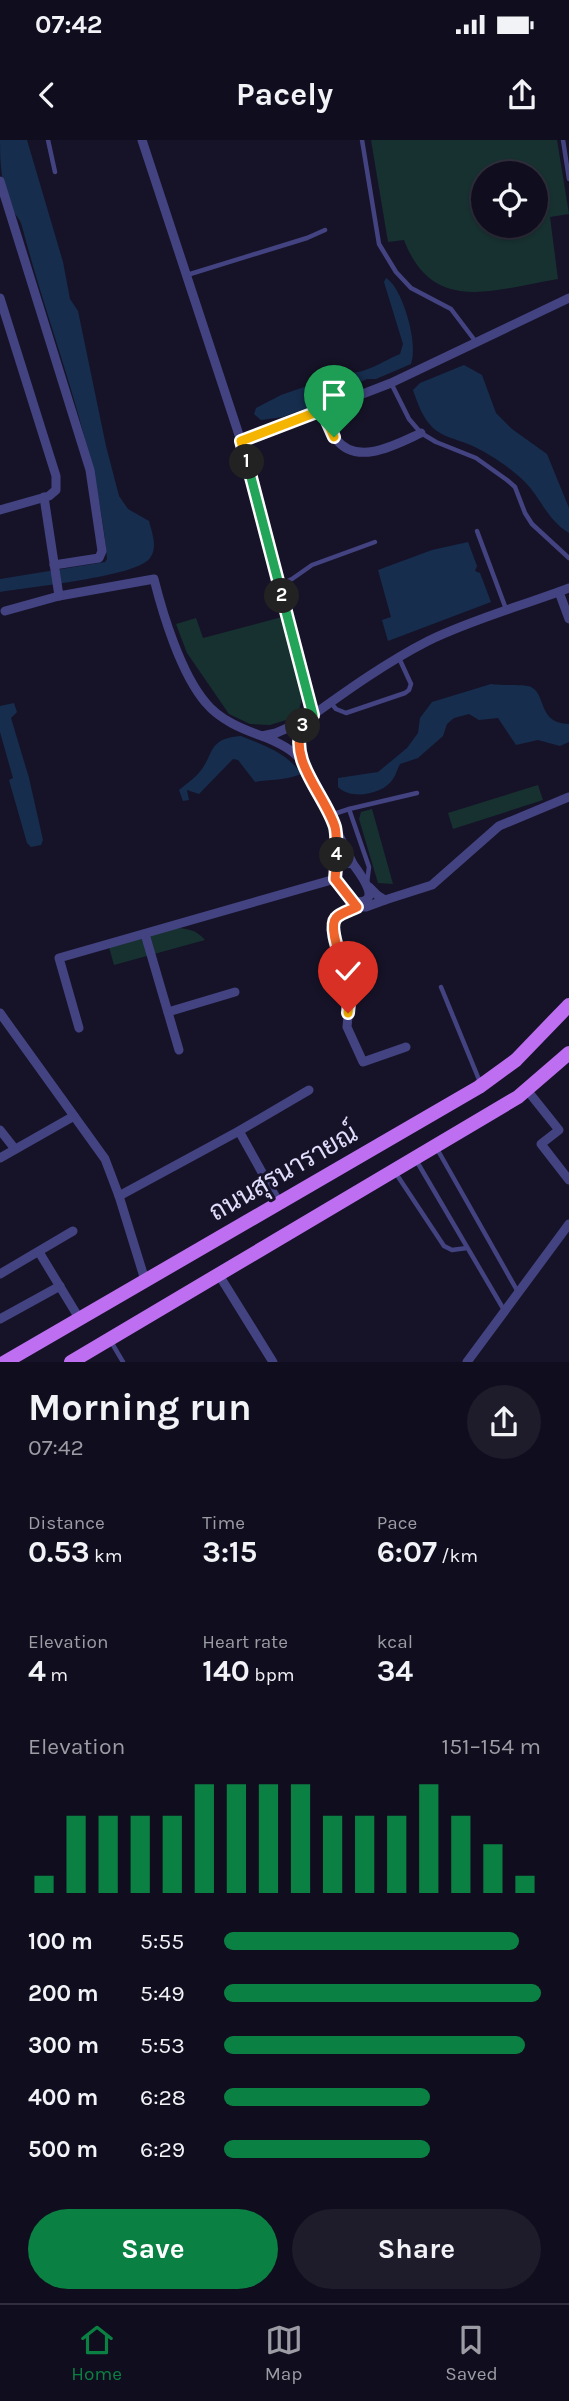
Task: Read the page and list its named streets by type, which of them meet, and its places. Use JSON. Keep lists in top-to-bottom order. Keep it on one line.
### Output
{"streets":{"main road":["ถนนสุรนารายณ์"]},"page":{"status":"07:42","header":"Pacely","pins":["1","2","3","4"],"heading":["Morning run","07:42"],"stats":[["Distance","0.53 km"],["Time","3:15"],["Pace","6:07 /km"],["Elevation","4 m"],["Heart rate","140 bpm"],["kcal","34"]],"chart":["Elevation","151–154 m"],"list":[{"name":"100 m","note":"5:55"},{"name":"200 m","note":"5:49"},{"name":"300 m","note":"5:53"},{"name":"400 m","note":"6:28"},{"name":"500 m","note":"6:29"}],"buttons":["Save","Share"],"tabs":["Home","Map","Saved"]}}
